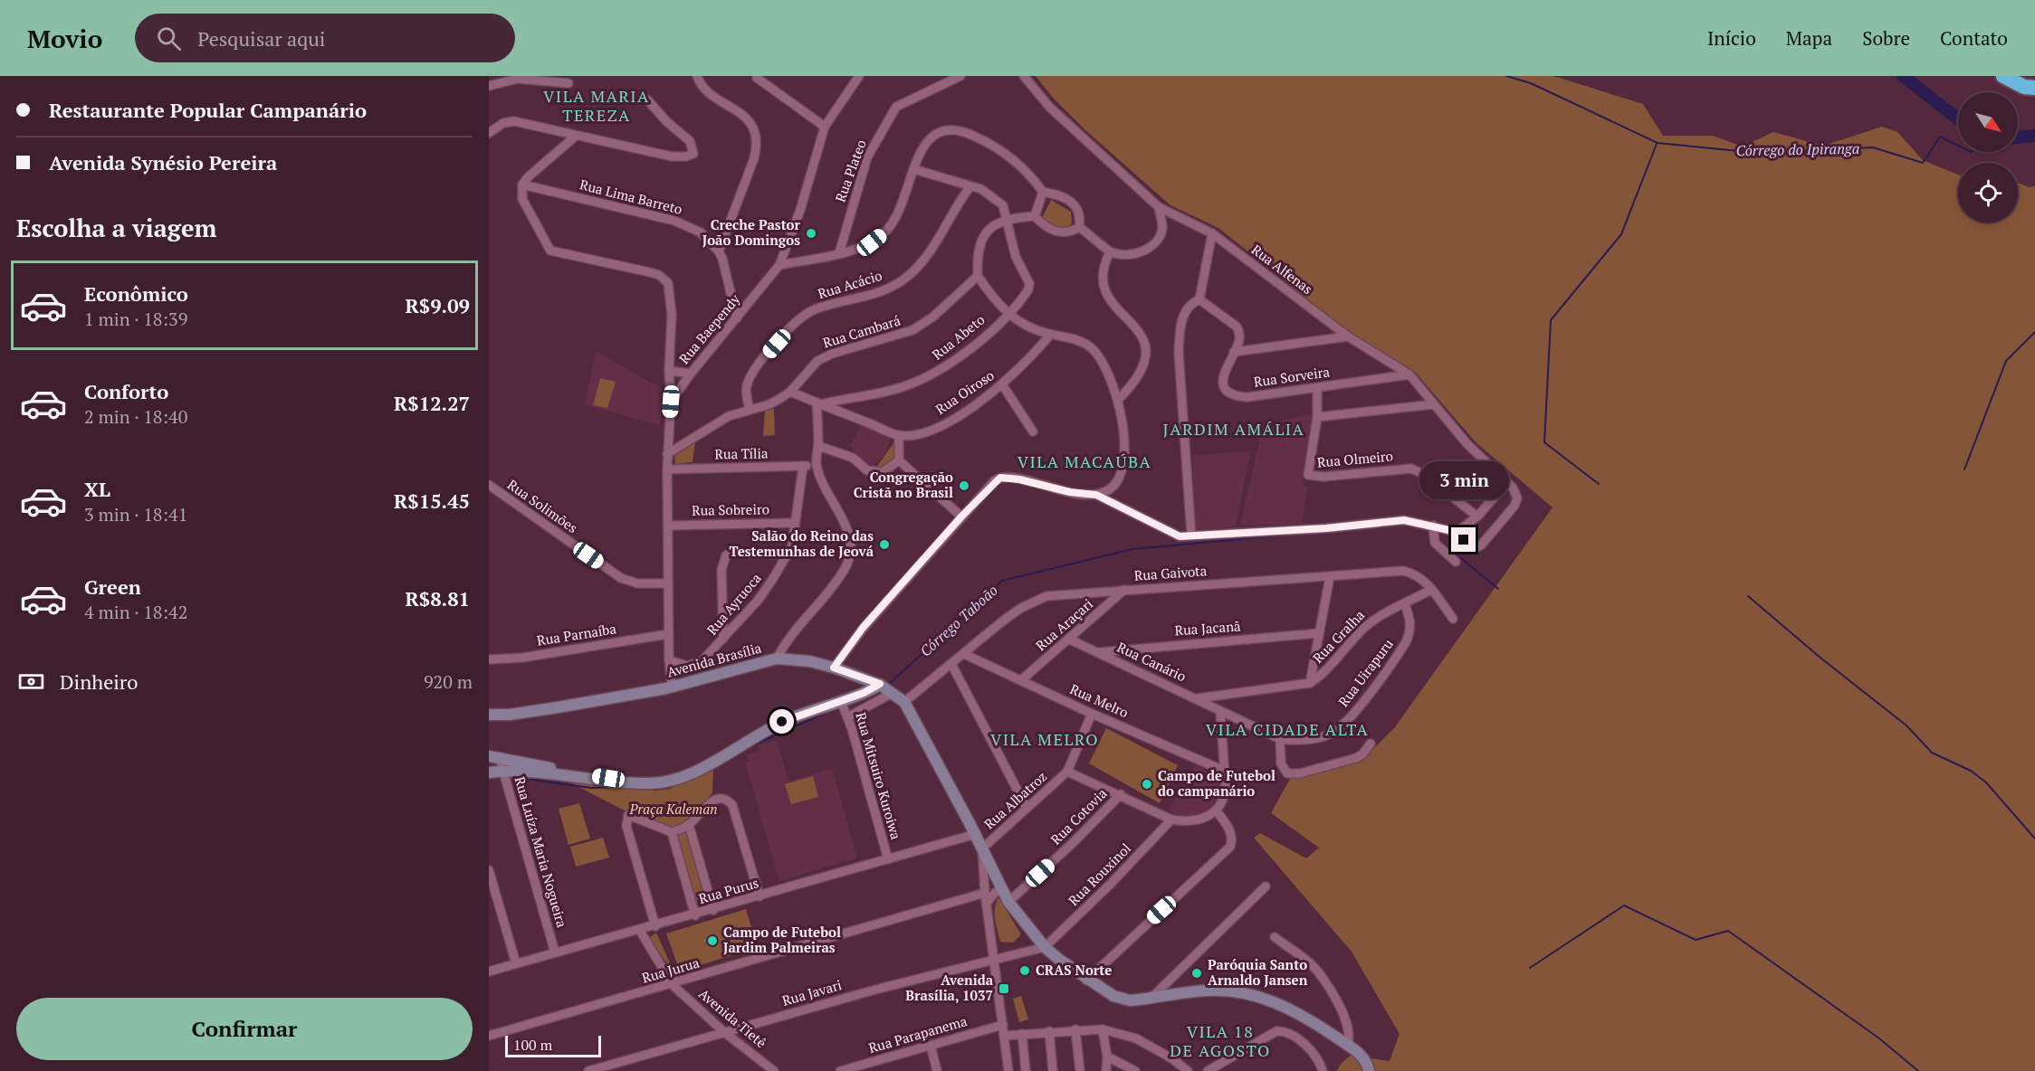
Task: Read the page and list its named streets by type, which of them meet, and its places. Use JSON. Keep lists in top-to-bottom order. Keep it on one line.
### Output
{"streets":{"street":["Rua Plateo","Rua Lima Barreto","Rua Alfenas","Rua Acácio","Rua Baependy","Rua Cambará","Rua Abeto","Rua Sorveira","Rua Oiroso","Rua Tília","Rua Olmeiro","Rua Solimões","Rua Sobreiro","Rua Gaivota","Rua Ayruoca","Rua Araçari","Rua Jacanã","Rua Parnaíba","Rua Gralha","Avenida Brasília","Rua Canário","Rua Uirapuru","Rua Melro","Rua Mitsuiro Kuroiwa","Rua Albatroz","Rua Cotovia","Rua Luíza Maria Nogueira","Rua Rouxinol","Rua Purus","Rua Jurua","Rua Javari","Avenida Tietê","Rua Parapanema"]},"crossings":[["Rua Lima Barreto","Rua Baependy"],["Rua Alfenas","Rua Sorveira"],["Rua Acácio","Rua Cambará"],["Rua Cambará","Rua Oiroso"],["Rua Abeto","Rua Oiroso"],["Rua Sorveira","Rua Olmeiro"],["Rua Tília","Rua Ayruoca"],["Rua Sobreiro","Rua Ayruoca"],["Rua Gaivota","Rua Araçari"],["Rua Gaivota","Rua Gralha"],["Rua Gaivota","Avenida Brasília"],["Rua Gaivota","Rua Melro"],["Rua Araçari","Rua Canário"],["Rua Araçari","Rua Melro"],["Rua Jacanã","Rua Canário"],["Rua Gralha","Rua Canário"],["Rua Gralha","Rua Uirapuru"],["Avenida Brasília","Rua Albatroz"],["Avenida Brasília","Rua Cotovia"],["Avenida Brasília","Rua Rouxinol"],["Avenida Brasília","Rua Purus"],["Avenida Brasília","Rua Jurua"],["Avenida Brasília","Rua Javari"],["Avenida Brasília","Rua Parapanema"],["Rua Canário","Rua Uirapuru"],["Rua Mitsuiro Kuroiwa","Rua Purus"],["Rua Albatroz","Rua Cotovia"],["Rua Albatroz","Rua Rouxinol"],["Rua Luíza Maria Nogueira","Rua Purus"],["Rua Rouxinol","Rua Javari"],["Rua Purus","Avenida Tietê"],["Rua Jurua","Avenida Tietê"],["Rua Javari","Avenida Tietê"]],"districts":["VILA MARIA TEREZA","JARDIM AMÁLIA","VILA MACAÚBA","VILA CIDADE ALTA","VILA MELRO","VILA 18 DE AGOSTO"],"water":["Córrego do Ipiranga","Córrego Taboão"],"parks":["Praça Kaleman"],"places":{"other":["Creche Pastor João Domingos","Congregação Cristã no Brasil","Salão do Reino das Testemunhas de Jeová","Campo de Futebol do campanário","Campo de Futebol Jardim Palmeiras","CRAS Norte","Paróquia Santo Arnaldo Jansen"],"transit":["Avenida Brasília, 1037"]},"scale_bar":"100 m","north":"bottom right","page":{"header":"Movio","search":"Pesquisar aqui","nav":["Início","Mapa","Sobre","Contato"],"banner":["Restaurante Popular Campanário","Avenida Synésio Pereira"],"heading":"Escolha a viagem","list":[{"name":"Econômico","note":"1 min · 18:39","value":"R$9.09"},{"name":"Conforto","note":"2 min · 18:40","value":"R$12.27"},{"name":"XL","note":"3 min · 18:41","value":"R$15.45"},{"name":"Green","note":"4 min · 18:42","value":"R$8.81"}],"bubble":"3 min","pay":["Dinheiro","920 m"],"buttons":"Confirmar","scale":"100 m"}}
